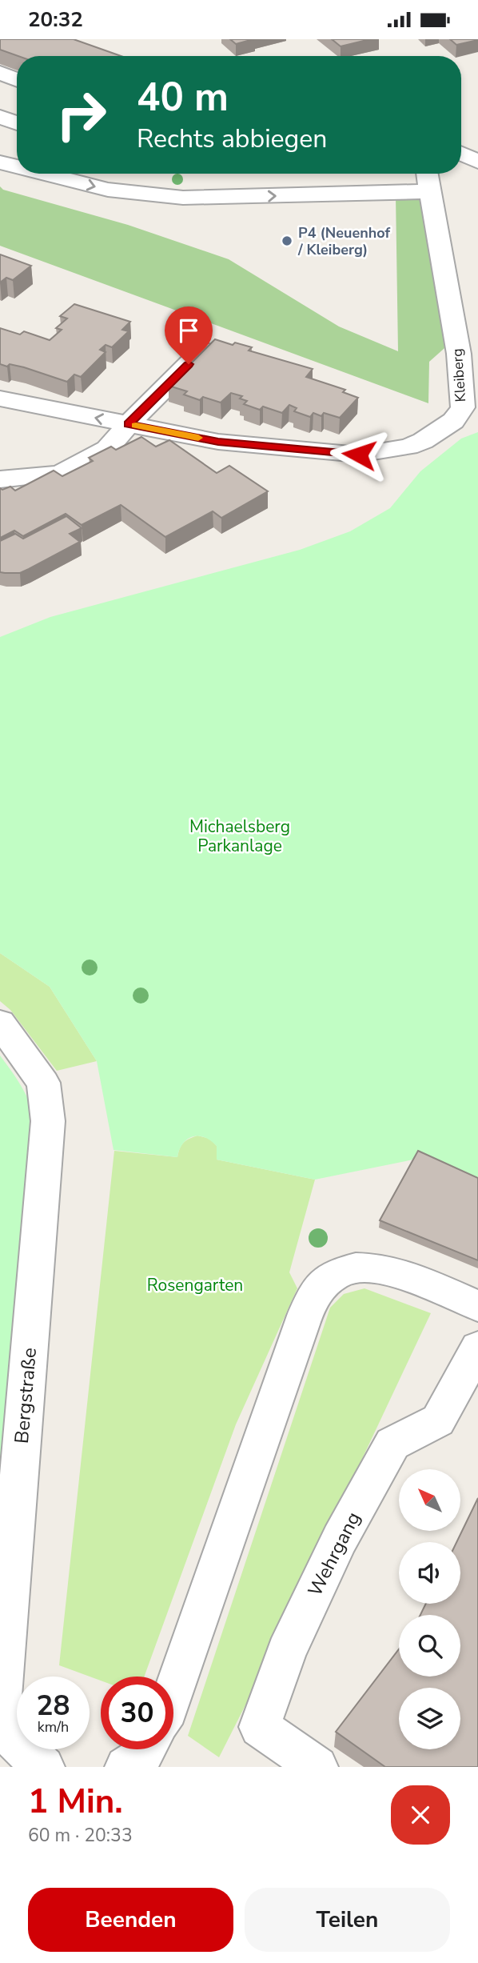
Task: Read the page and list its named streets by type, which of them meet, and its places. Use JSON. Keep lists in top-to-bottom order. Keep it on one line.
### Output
{"streets":{"street":["Kleiberg","Bergstraße","Wehrgang"]},"parks":["Michaelsberg Parkanlage","Rosengarten"],"places":["P4 (Neuenhof / Kleiberg)"],"north":"top left","page":{"status":"20:32","turn":["40 m","Rechts abbiegen"],"speed":"28 km/h","limit":"30","heading":["1 Min.","60 m · 20:33"],"buttons":["Beenden","Teilen"]}}
